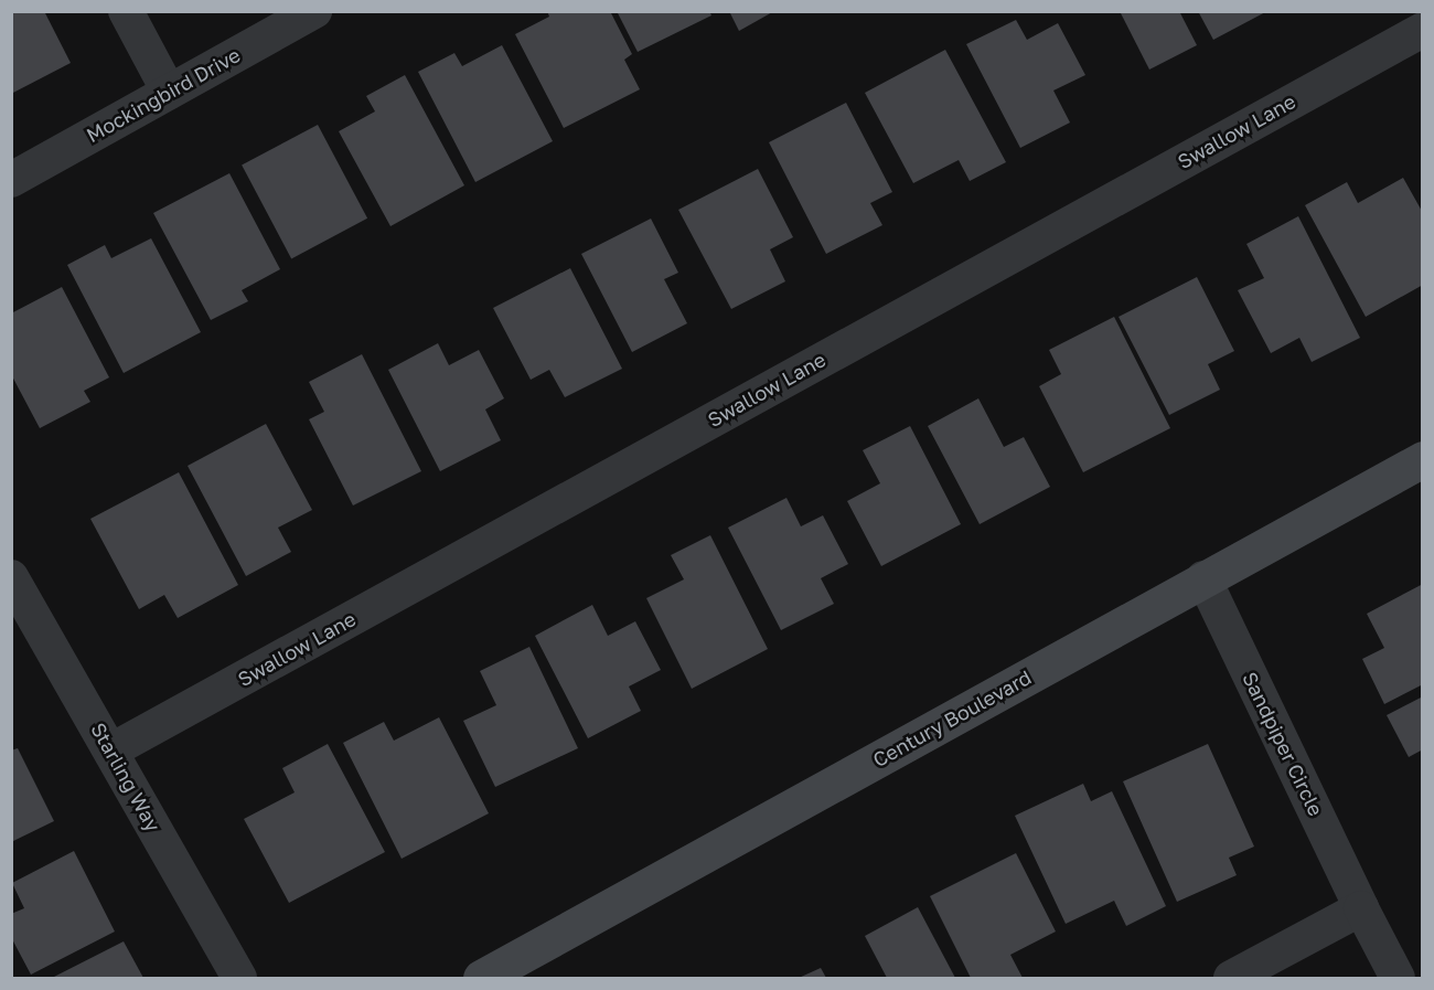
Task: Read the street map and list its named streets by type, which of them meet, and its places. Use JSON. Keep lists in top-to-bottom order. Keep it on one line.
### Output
{"streets":{"street":["Mockingbird Drive","Swallow Lane","Century Boulevard","Sandpiper Circle","Starling Way"]},"crossings":[["Swallow Lane","Starling Way"],["Century Boulevard","Sandpiper Circle"]]}
